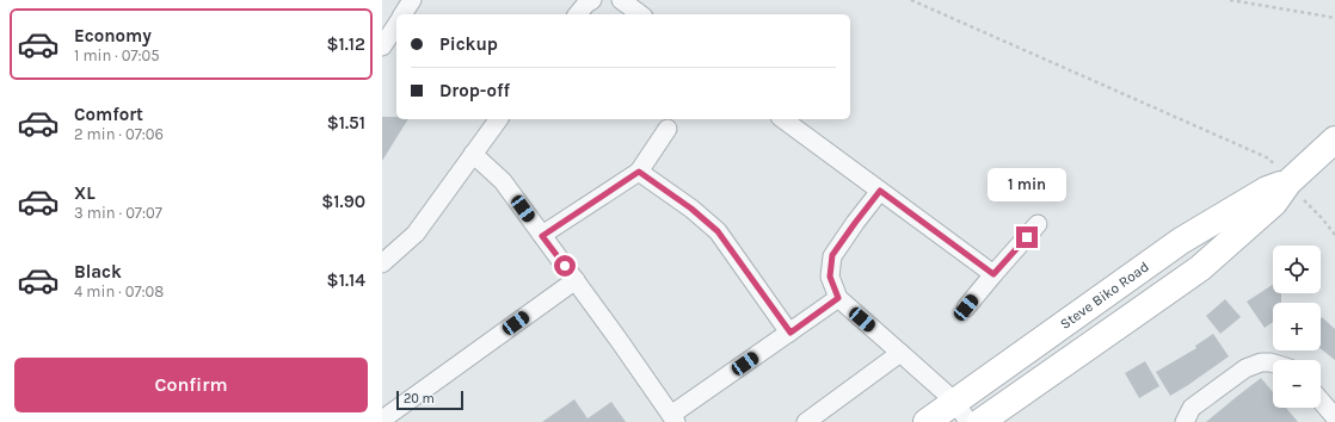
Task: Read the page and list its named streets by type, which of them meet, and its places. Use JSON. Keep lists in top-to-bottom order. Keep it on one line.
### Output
{"streets":{"street":["Steve Biko Road"]},"scale_bar":"20 m","page":{"list":[{"name":"Economy","note":"1 min · 07:05","value":"$1.12"},{"name":"Comfort","note":"2 min · 07:06","value":"$1.51"},{"name":"XL","note":"3 min · 07:07","value":"$1.90"},{"name":"Black","note":"4 min · 07:08","value":"$1.14"}],"banner":["Pickup","Drop-off"],"bubble":"1 min","map_buttons":["+","−"],"buttons":"Confirm","scale":"20 m"}}
